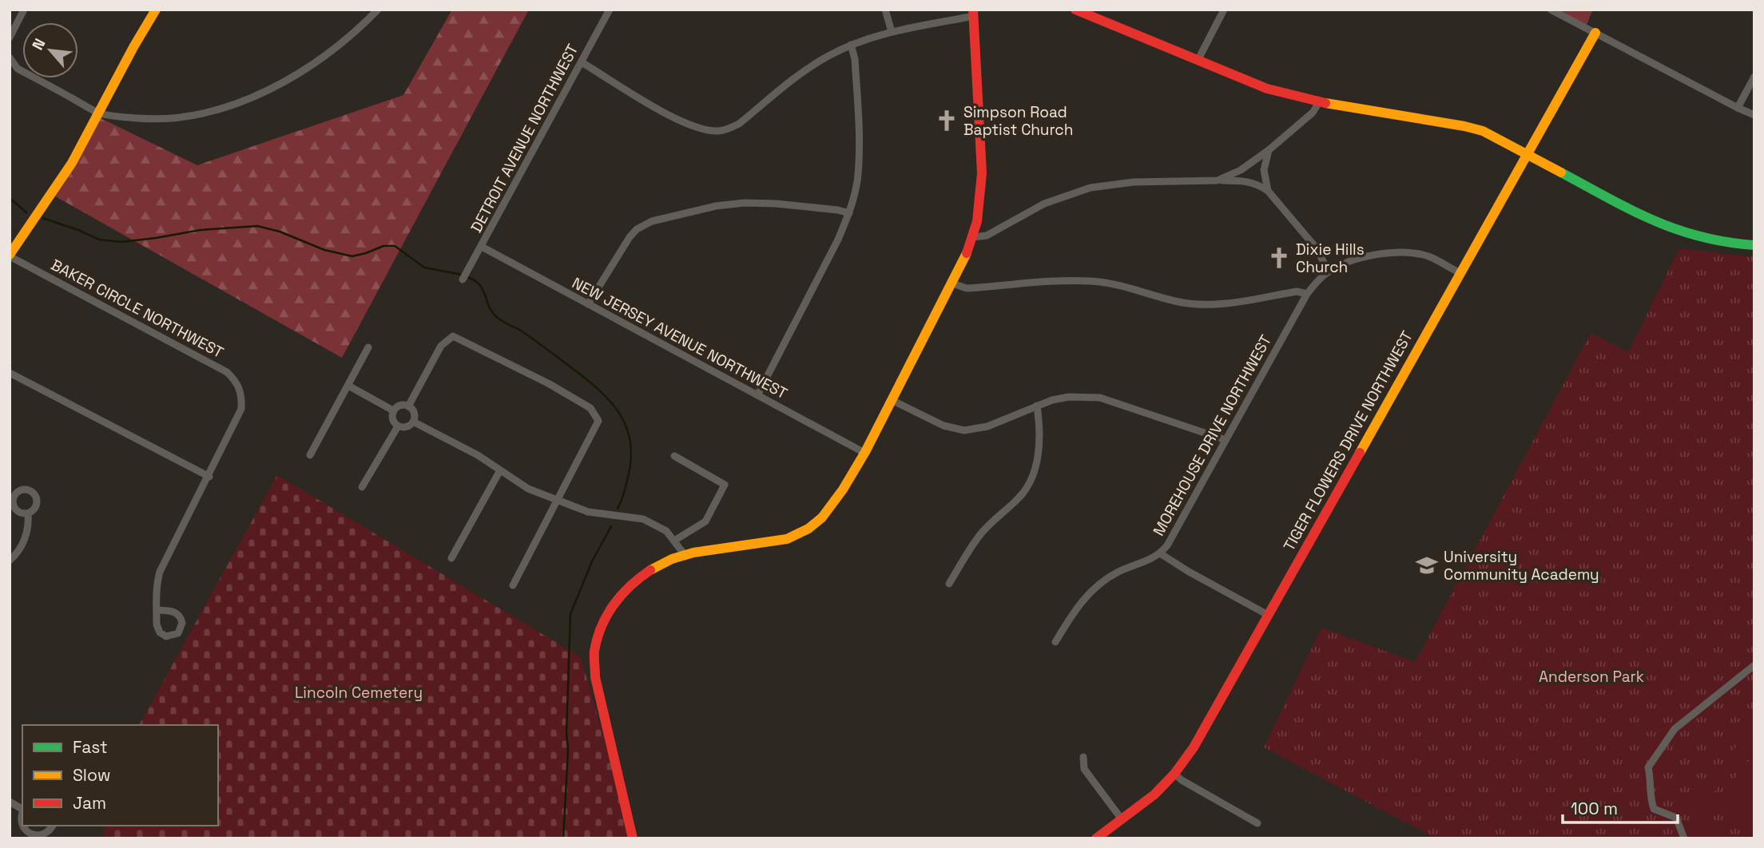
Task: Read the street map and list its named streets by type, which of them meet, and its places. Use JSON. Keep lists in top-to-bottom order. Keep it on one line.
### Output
{"streets":{"street":["DETROIT AVENUE NORTHWEST","BAKER CIRCLE NORTHWEST","NEW JERSEY AVENUE NORTHWEST","MOREHOUSE DRIVE NORTHWEST","TIGER FLOWERS DRIVE NORTHWEST"]},"crossings":[["DETROIT AVENUE NORTHWEST","NEW JERSEY AVENUE NORTHWEST"]],"parks":["Anderson Park","Lincoln Cemetery"],"places":{"church":["Simpson Road Baptist Church","Dixie Hills Church"],"school or university":["University Community Academy"]},"legend":["Fast","Slow","Jam"],"scale_bar":"100 m","north":"top left"}
